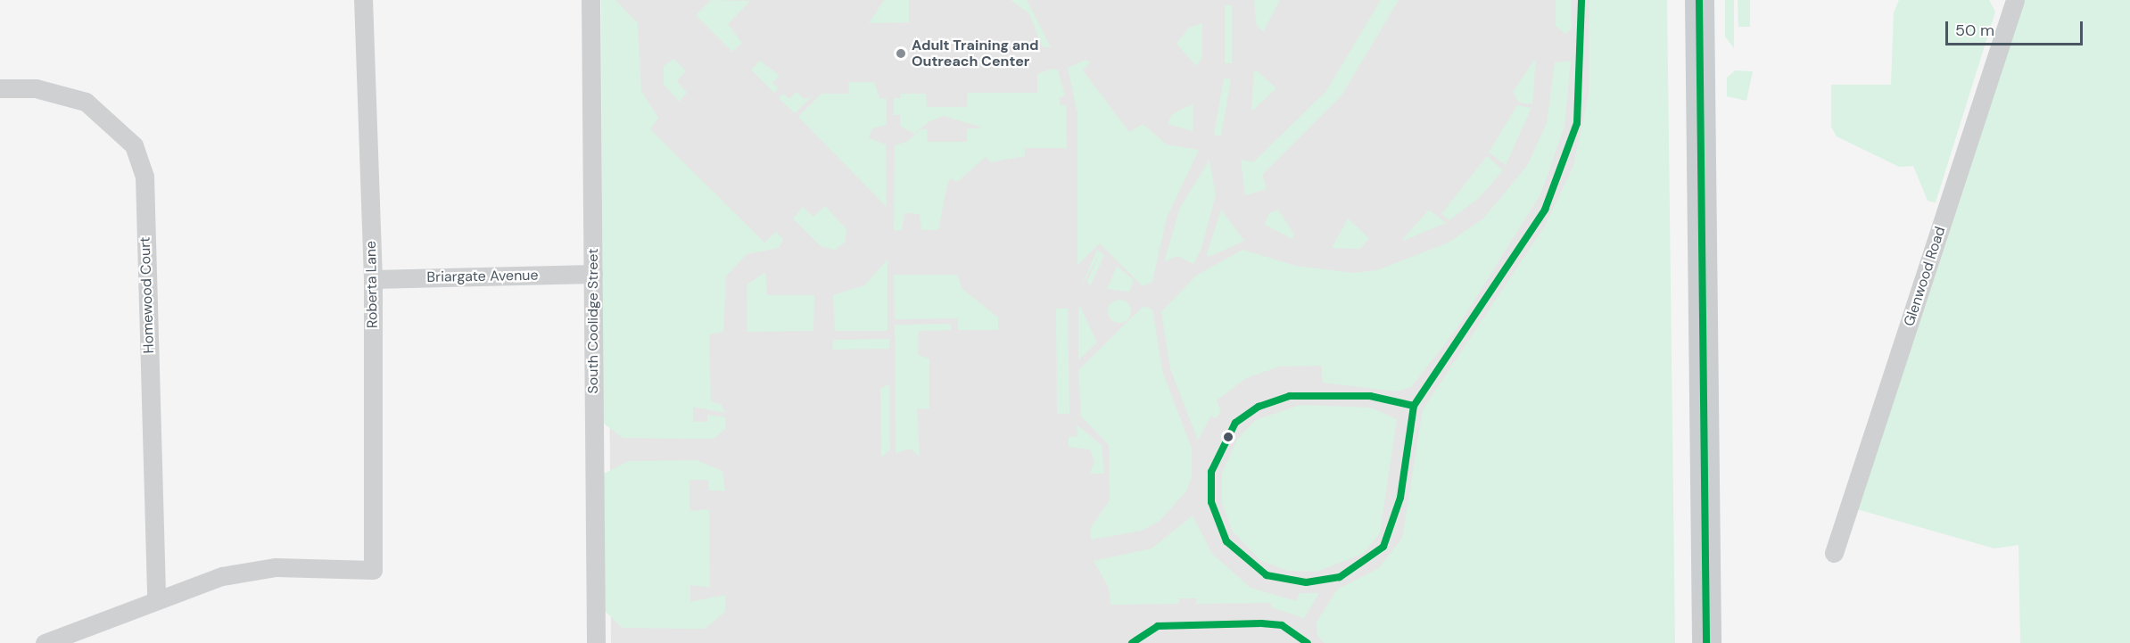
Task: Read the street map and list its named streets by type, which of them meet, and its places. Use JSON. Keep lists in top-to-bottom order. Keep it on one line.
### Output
{"streets":{"street":["Briargate Avenue","Glenwood Road","Roberta Lane","Homewood Court","South Coolidge Street"]},"crossings":[["Briargate Avenue","Roberta Lane"],["Briargate Avenue","South Coolidge Street"],["Roberta Lane","Homewood Court"]],"places":["Adult Training and Outreach Center"],"scale_bar":"50 m"}
